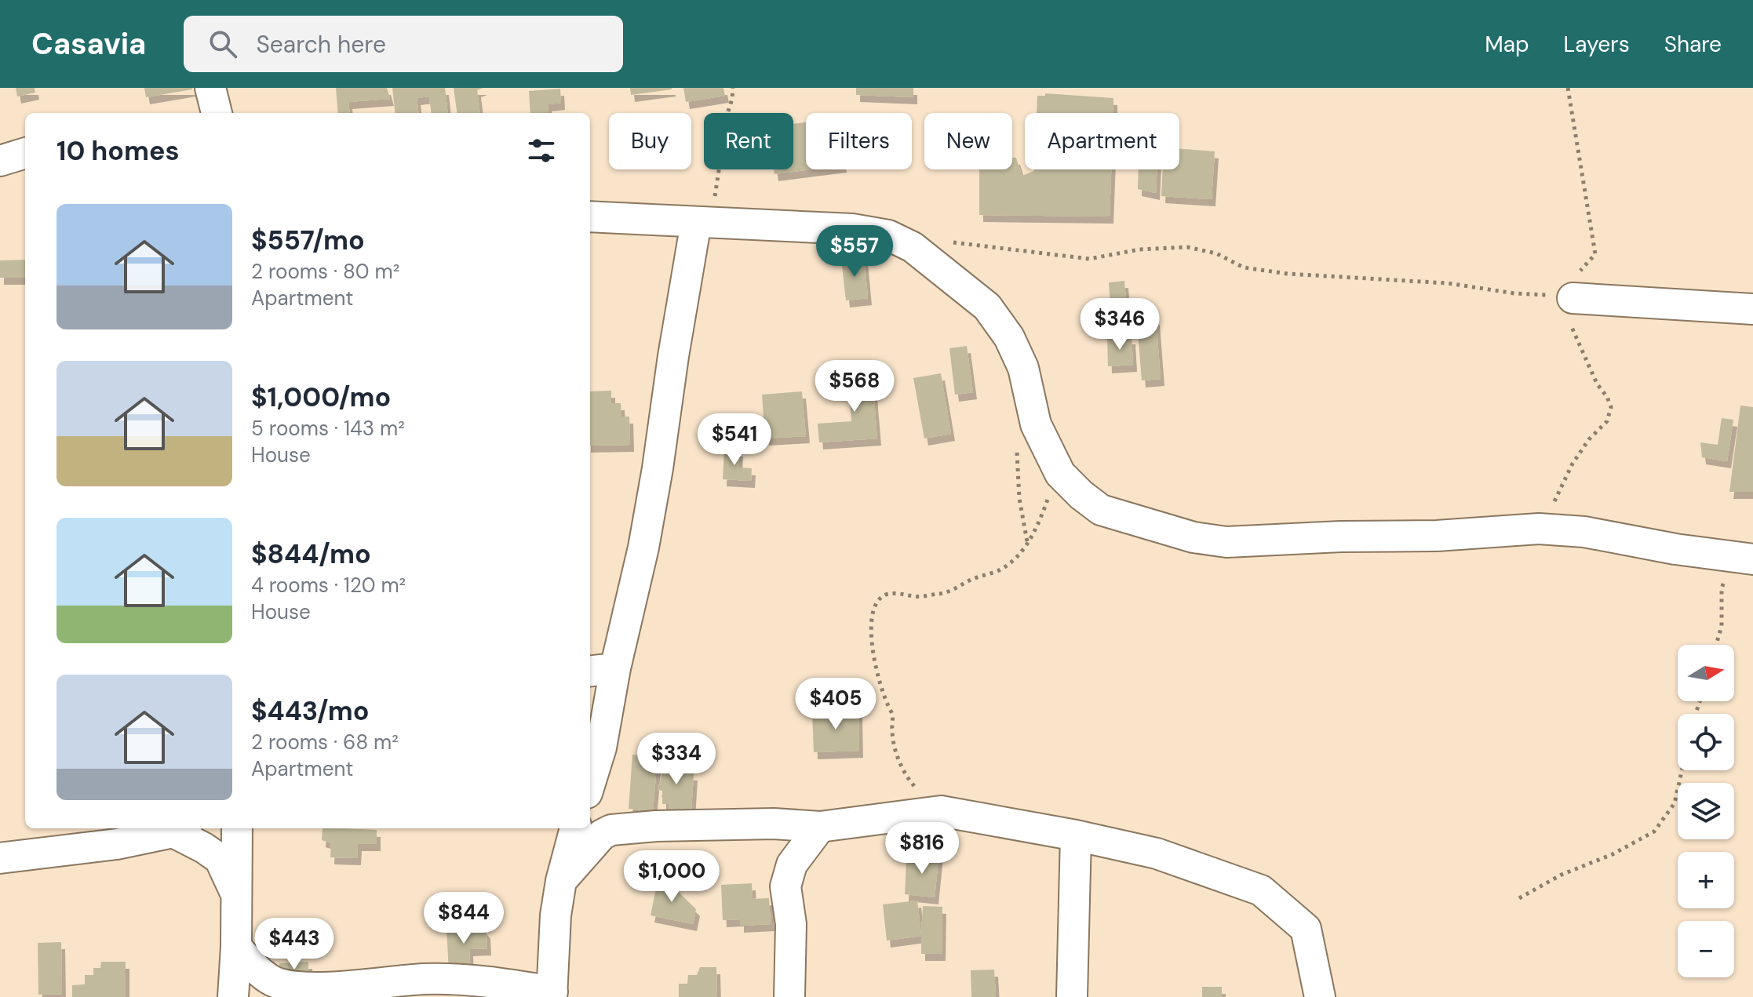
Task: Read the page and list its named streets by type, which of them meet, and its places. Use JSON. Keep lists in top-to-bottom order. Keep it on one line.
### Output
{"north":"right","page":{"header":"Casavia","search":"Search here","nav":["Map","Layers","Share"],"chip":["Buy","Rent","Filters","New","Apartment"],"heading":"10 homes","list":[{"name":"$557/mo","note":"2 rooms · 80 m² · Apartment"},{"name":"$1,000/mo","note":"5 rooms · 143 m² · House"},{"name":"$844/mo","note":"4 rooms · 120 m² · House"},{"name":"$443/mo","note":"2 rooms · 68 m² · Apartment"}],"price":["$557","$346","$568","$541","$405","$334","$816","$1,000","$844","$443"],"map_buttons":["+","−"]}}
